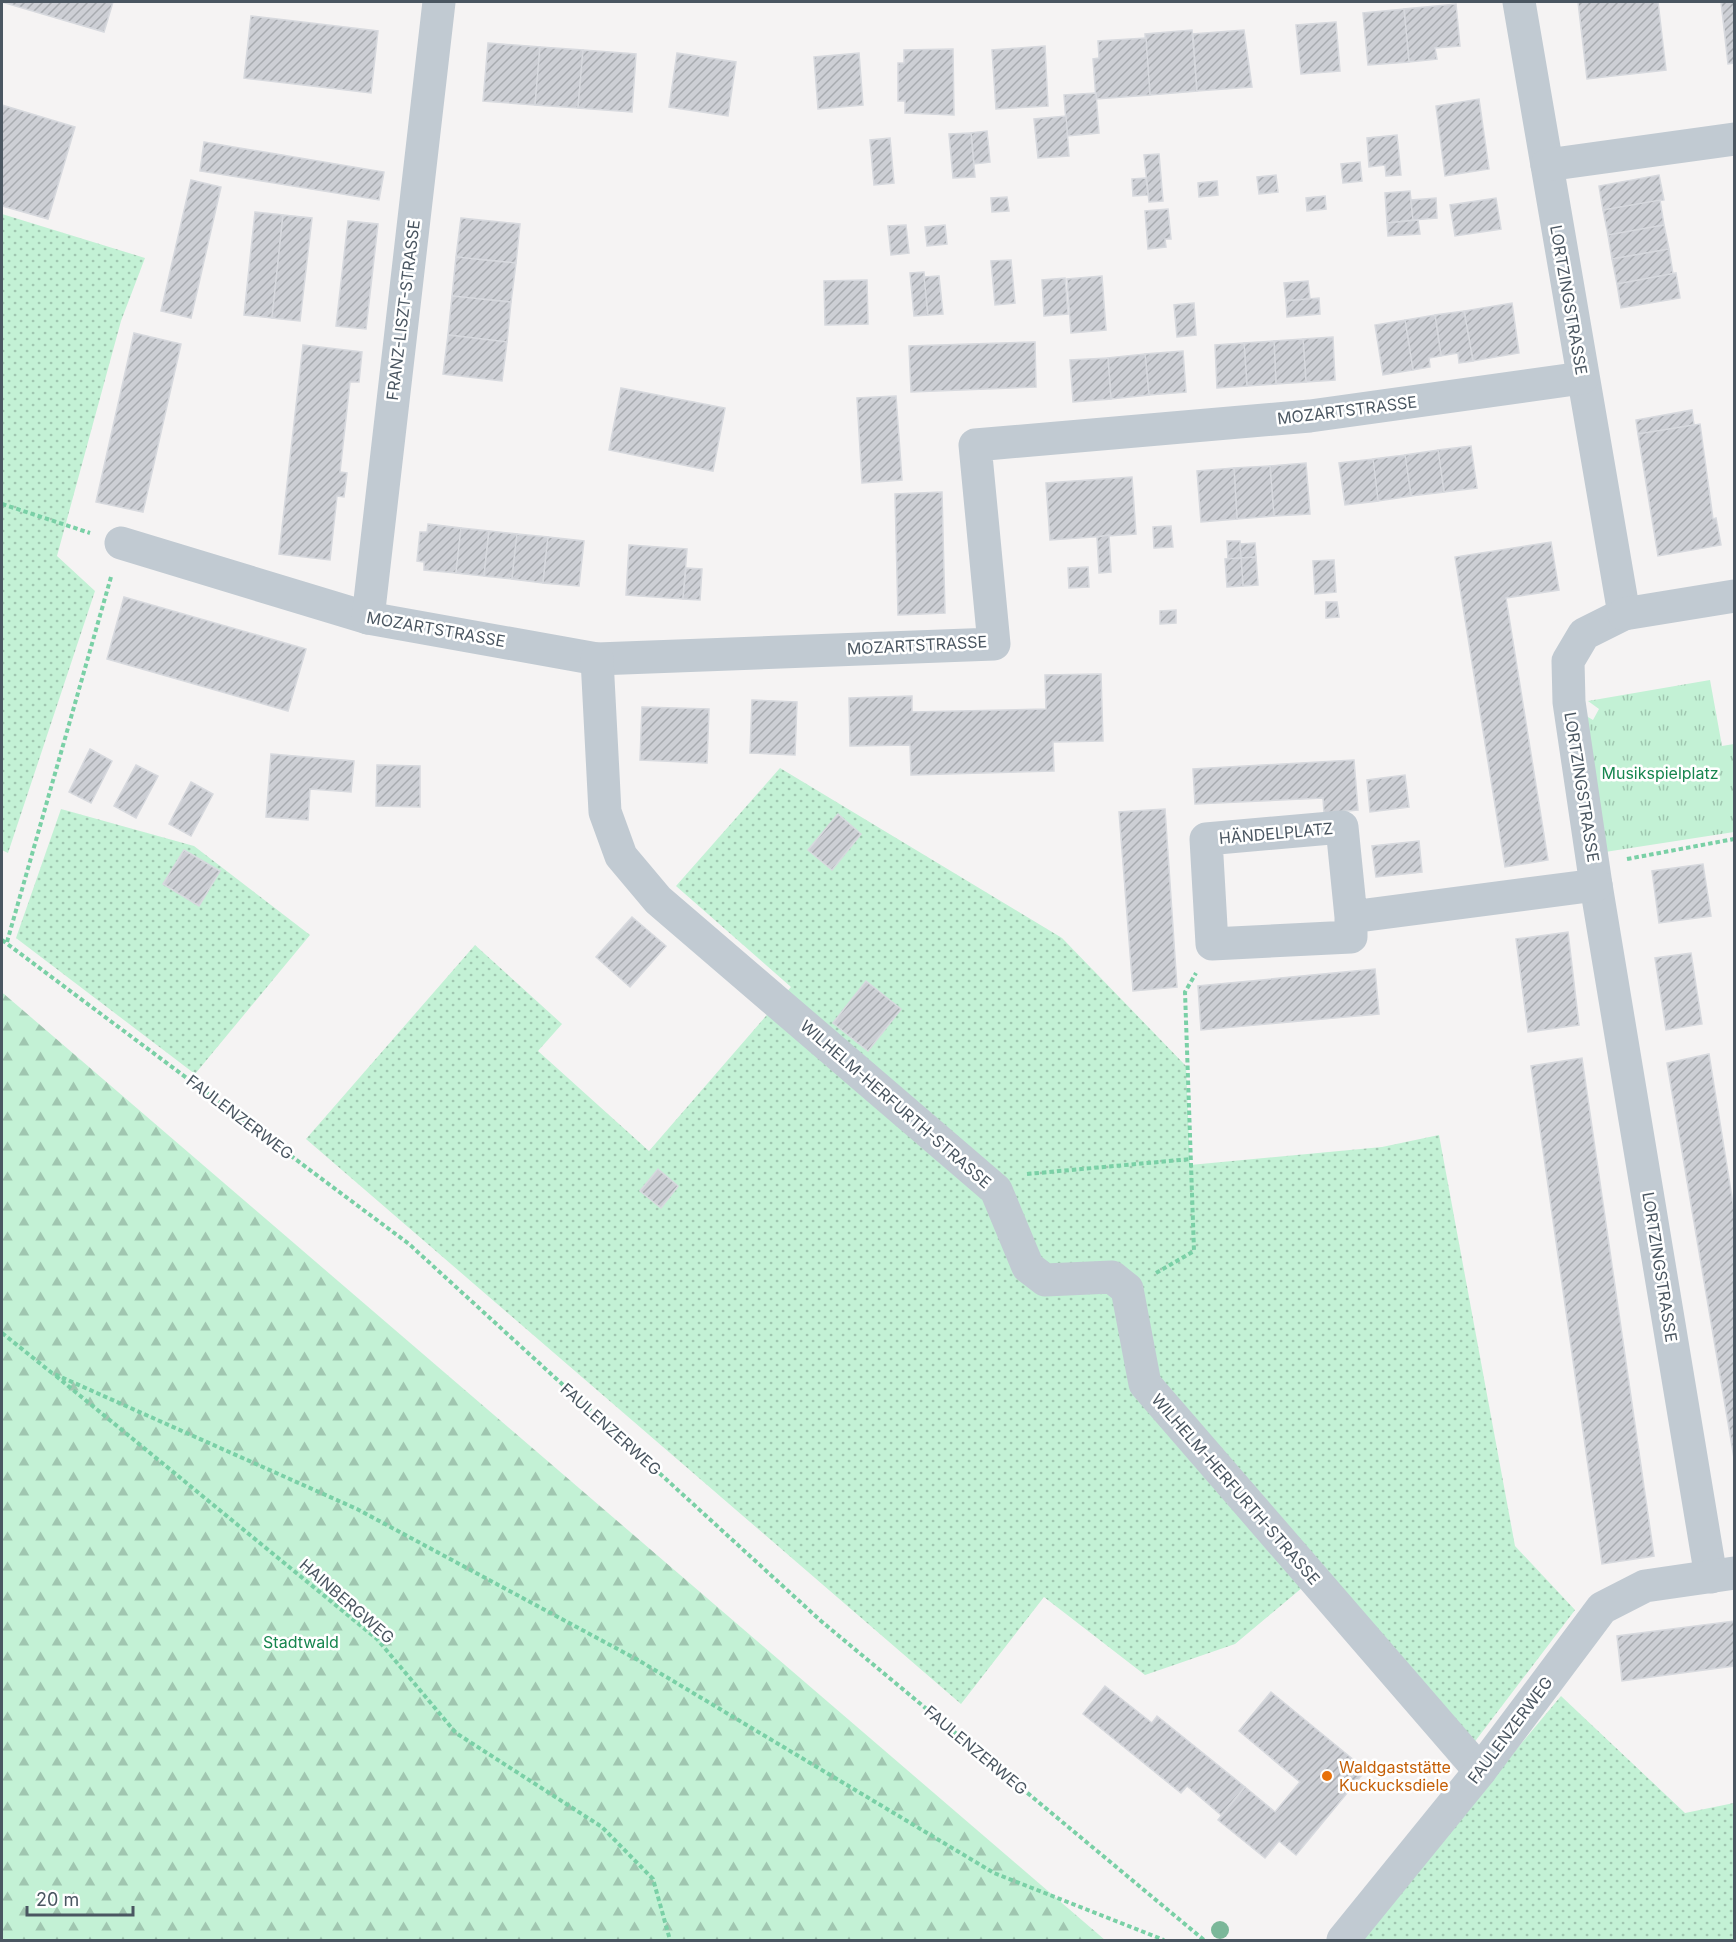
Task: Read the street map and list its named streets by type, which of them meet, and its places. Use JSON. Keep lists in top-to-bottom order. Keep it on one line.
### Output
{"streets":{"street":["LORTZINGSTRASSE","FRANZ-LISZT-STRASSE","MOZARTSTRASSE","HÄNDELPLATZ","WILHELM-HERFURTH-STRASSE","FAULENZERWEG"],"path":["HAINBERGWEG"]},"crossings":[["LORTZINGSTRASSE","MOZARTSTRASSE"],["LORTZINGSTRASSE","FAULENZERWEG"],["FRANZ-LISZT-STRASSE","MOZARTSTRASSE"],["MOZARTSTRASSE","WILHELM-HERFURTH-STRASSE"],["WILHELM-HERFURTH-STRASSE","FAULENZERWEG"]],"parks":["Musikspielplatz","Stadtwald"],"places":["Waldgaststätte Kuckucksdiele"],"scale_bar":"20 m"}
